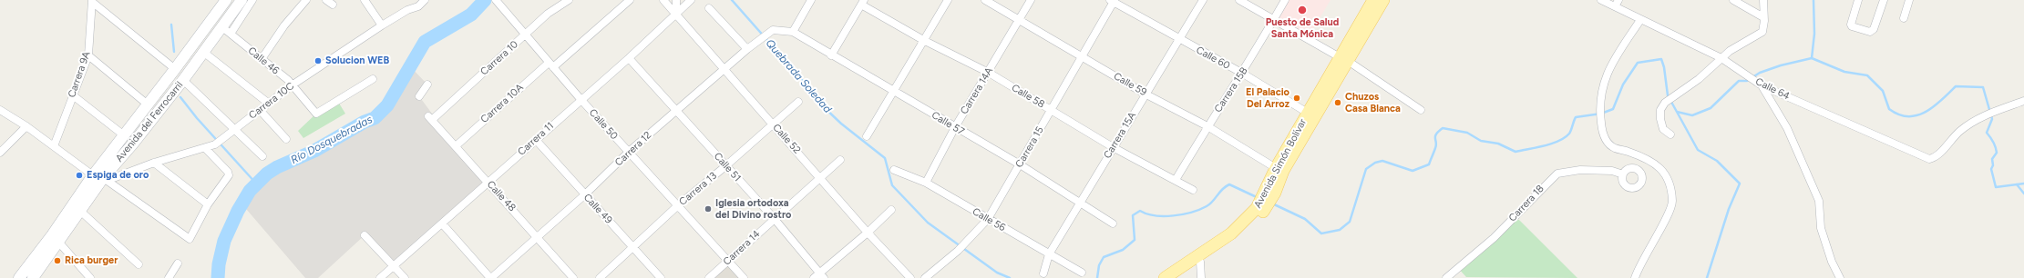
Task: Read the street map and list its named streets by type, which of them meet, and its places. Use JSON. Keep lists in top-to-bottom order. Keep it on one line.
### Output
{"streets":{"main road":["Avenida del Ferrocarril","Avenida Simón Bolívar"],"street":["Carrera 10","Calle 60","Calle 46","Carrera 9A","Calle 59","Calle 64","Carrera 15B","Carrera 14A","Calle 58","Carrera 10C","Carrera 10A","Calle 57","Calle 50","Carrera 15A","Carrera 11","Calle 52","Carrera 15","Carrera 12","Calle 51","Carrera 13","Calle 48","Carrera 18","Calle 49","Calle 56","Carrera 14"]},"crossings":[["Carrera 10","Calle 50"],["Carrera 10","Calle 48"],["Calle 60","Carrera 15B"],["Calle 60","Carrera 15A"],["Calle 60","Carrera 15"],["Calle 60","Avenida Simón Bolívar"],["Calle 46","Carrera 10C"],["Calle 46","Avenida del Ferrocarril"],["Calle 59","Carrera 15B"],["Calle 59","Carrera 14A"],["Calle 59","Carrera 15A"],["Calle 59","Carrera 15"],["Calle 59","Avenida Simón Bolívar"],["Carrera 15B","Calle 58"],["Carrera 14A","Calle 58"],["Carrera 14A","Calle 57"],["Carrera 14A","Calle 56"],["Calle 58","Carrera 15A"],["Calle 58","Carrera 15"],["Carrera 10C","Avenida del Ferrocarril"],["Carrera 10A","Calle 50"],["Carrera 10A","Calle 48"],["Calle 57","Carrera 15A"],["Calle 57","Carrera 15"],["Calle 57","Carrera 12"],["Calle 50","Carrera 11"],["Calle 50","Carrera 12"],["Calle 50","Carrera 13"],["Calle 50","Carrera 14"],["Carrera 15A","Calle 56"],["Carrera 11","Calle 52"],["Carrera 11","Calle 51"],["Carrera 11","Calle 48"],["Carrera 11","Calle 49"],["Calle 52","Carrera 12"],["Calle 52","Carrera 13"],["Calle 52","Carrera 14"],["Carrera 15","Calle 56"],["Carrera 12","Calle 51"],["Carrera 12","Calle 48"],["Carrera 12","Calle 49"],["Calle 51","Carrera 13"],["Calle 51","Carrera 14"],["Carrera 13","Calle 49"]],"water":["Quebrada Soledad","Río Dosquebradas"],"places":["Puesto de Salud Santa Mónica","Solucion WEB","El Palacio Del Arroz","Chuzos Casa Blanca","Espiga de oro","Iglesia ortodoxa del Divino rostro","Rica burger"]}
